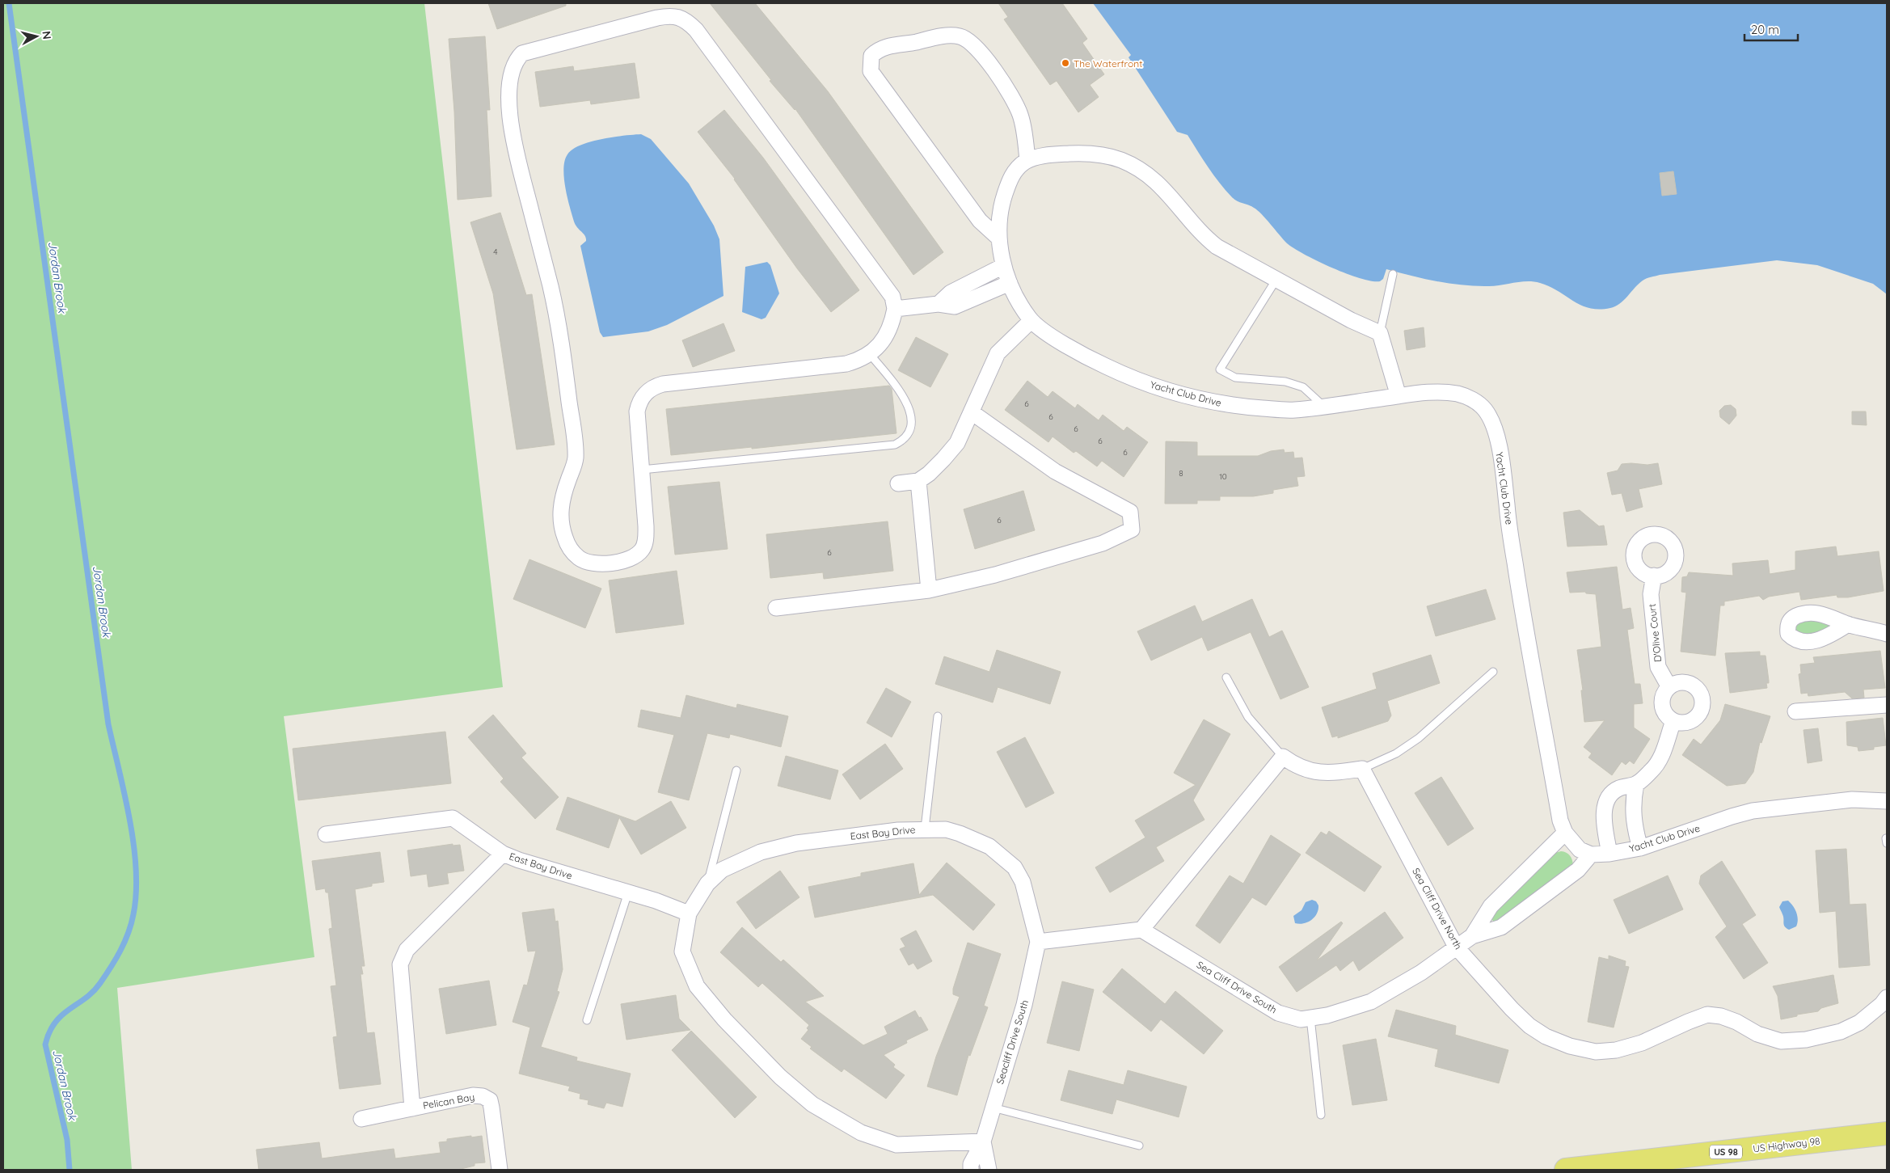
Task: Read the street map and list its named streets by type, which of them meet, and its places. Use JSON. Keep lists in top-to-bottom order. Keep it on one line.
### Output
{"streets":{"main road":["US Highway 98","US 98"],"street":["Yacht Club Drive","D'Olive Court","East Bay Drive","Sea Cliff Drive North","Sea Cliff Drive South","Seacliff Drive South","Pelican Bay"]},"crossings":[["Yacht Club Drive","Sea Cliff Drive North"],["East Bay Drive","Seacliff Drive South"],["Sea Cliff Drive North","Sea Cliff Drive South"]],"water":["Jordan Brook"],"places":["The Waterfront"],"house_numbers":["4","6","6","6","6","6","8","10","6","6"],"scale_bar":"20 m","north":"right"}
